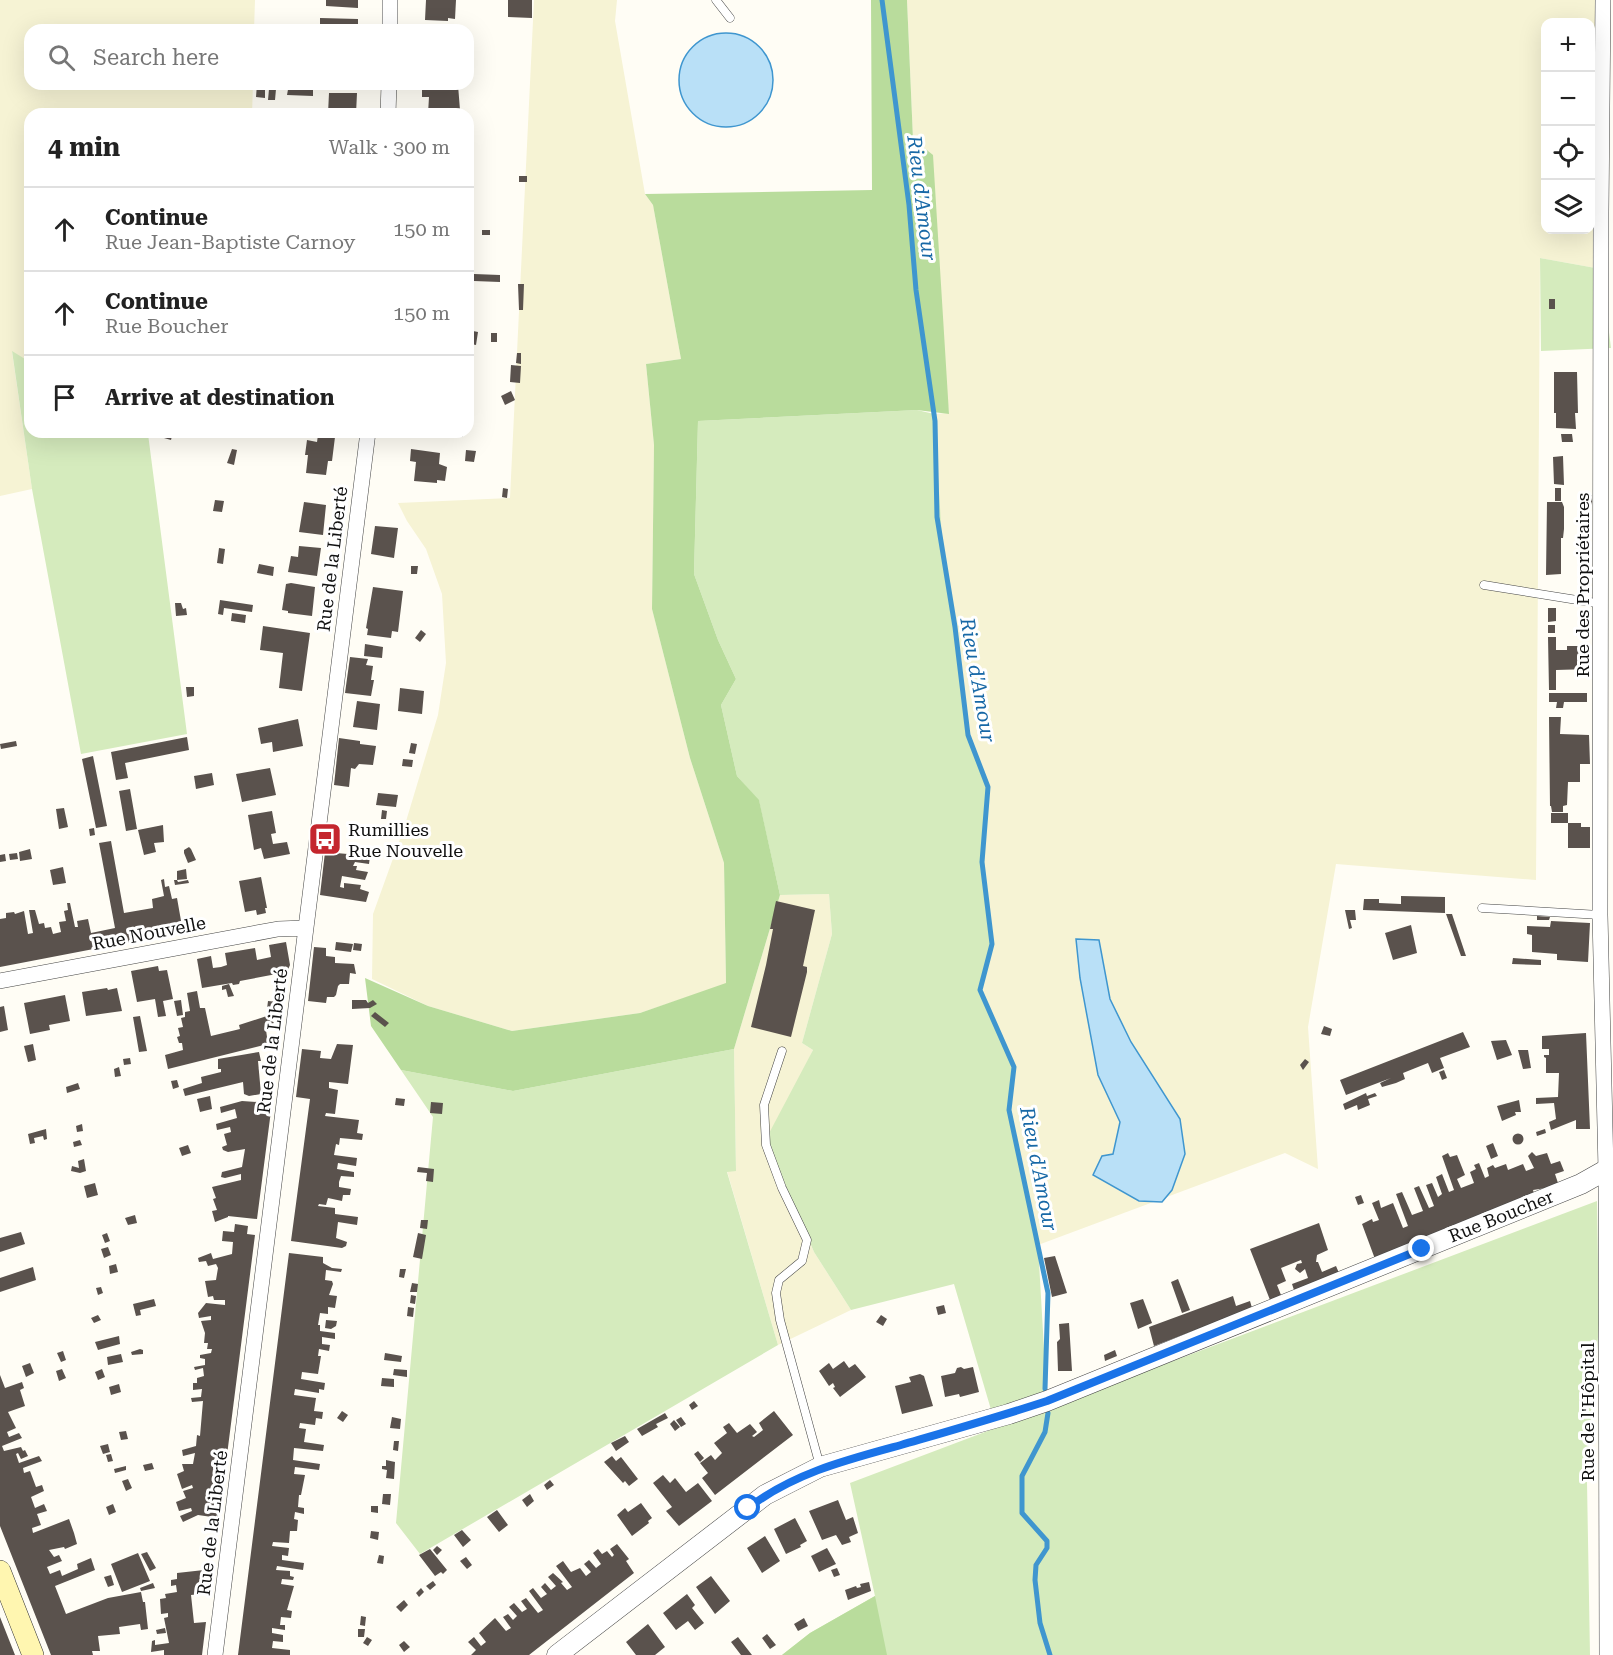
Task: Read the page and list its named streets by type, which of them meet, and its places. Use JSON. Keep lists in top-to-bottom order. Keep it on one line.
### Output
{"streets":{"street":["Rue de la Liberté","Rue des Propriétaires","Rue Nouvelle","Rue Boucher","Rue de l'Hôpital"]},"crossings":[["Rue de la Liberté","Rue Nouvelle"],["Rue des Propriétaires","Rue Boucher"],["Rue des Propriétaires","Rue de l'Hôpital"],["Rue Boucher","Rue de l'Hôpital"]],"water":["Rieu d'Amour"],"places":{"bus stop":["Rumillies Rue Nouvelle"]},"page":{"map_buttons":["+","−"],"search":"Search here","heading":["4 min","Walk · 300 m"],"list":[["Continue","Rue Jean-Baptiste Carnoy","150 m"],["Continue","Rue Boucher","150 m"],"Arrive at destination"]}}
